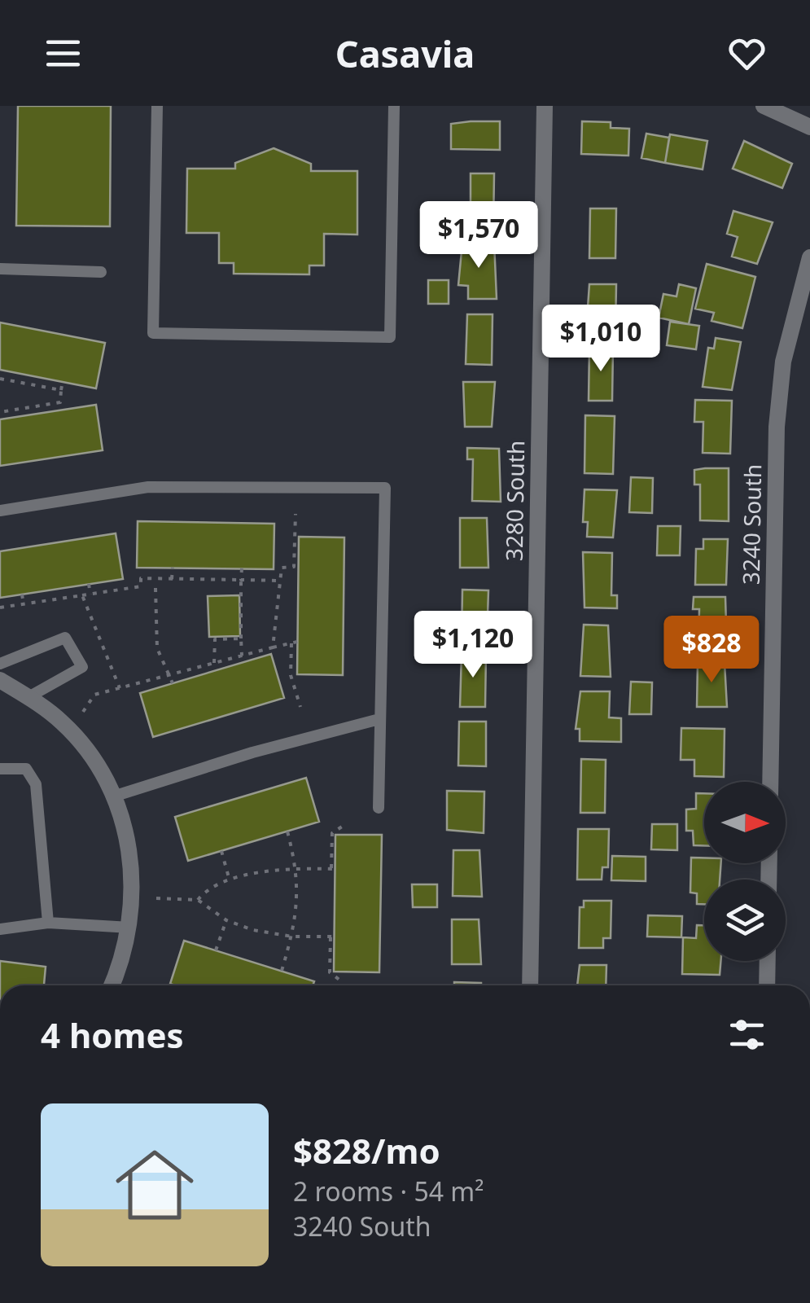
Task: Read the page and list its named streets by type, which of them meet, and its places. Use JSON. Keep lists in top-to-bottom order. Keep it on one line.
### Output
{"streets":{"street":["3280 South","3240 South"]},"north":"right","page":{"header":"Casavia","price":["$1,570","$1,010","$1,120","$828"],"heading":"4 homes","list":[{"name":"$828/mo","note":"2 rooms · 54 m² · 3240 South"}]}}
